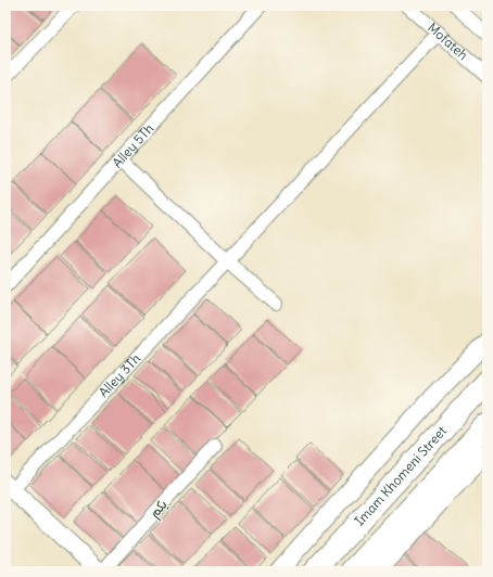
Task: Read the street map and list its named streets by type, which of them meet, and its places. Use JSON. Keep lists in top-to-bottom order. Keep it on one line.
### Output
{"streets":{"main road":["Imam Khomeni Street"],"street":["Mofateh","Alley 5Th","Alley 3Th","یکم"]},"crossings":[["Mofateh","Alley 3Th"]]}
